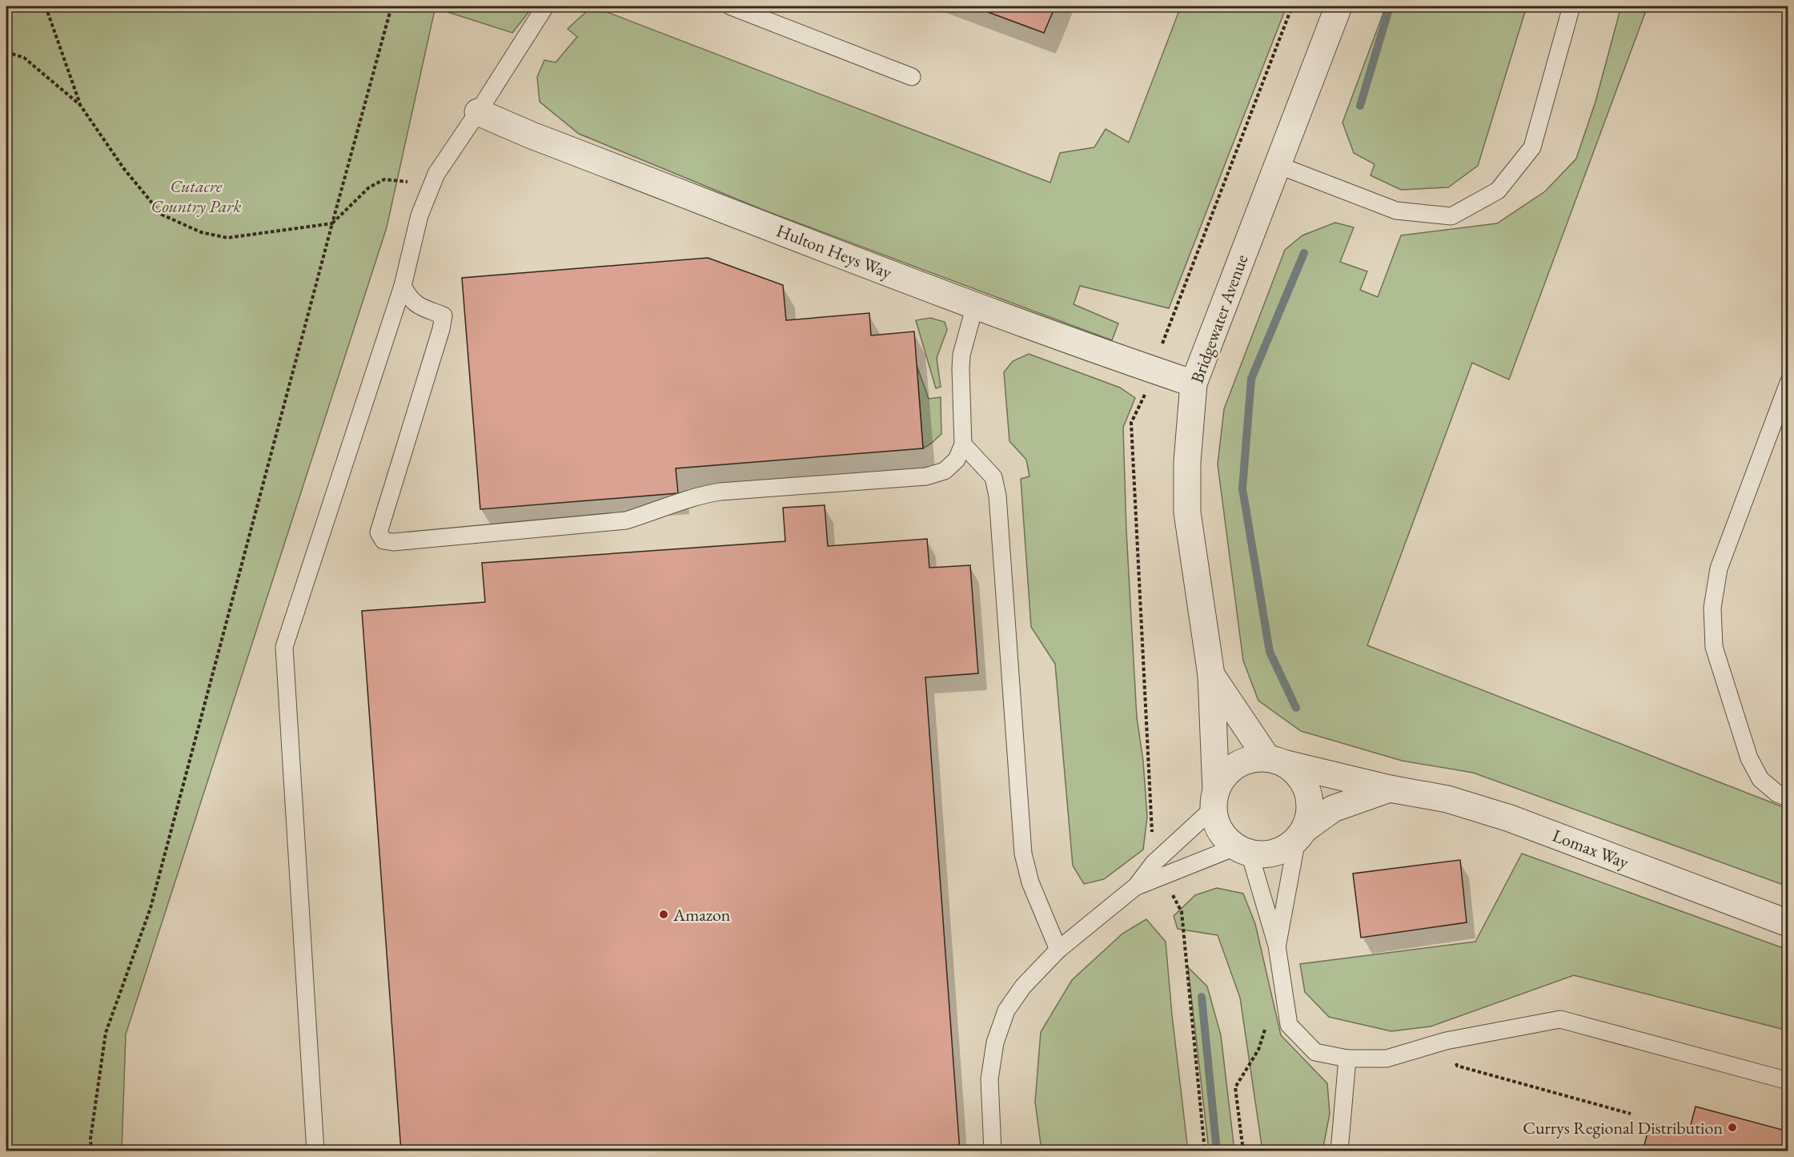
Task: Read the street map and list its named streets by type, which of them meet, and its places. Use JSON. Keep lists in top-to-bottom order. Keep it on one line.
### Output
{"streets":{"street":["Hulton Heys Way","Bridgewater Avenue","Lomax Way"]},"crossings":[["Hulton Heys Way","Bridgewater Avenue"],["Bridgewater Avenue","Lomax Way"]],"parks":["Cutacre Country Park"],"places":["Amazon","Currys Regional Distribution"]}
